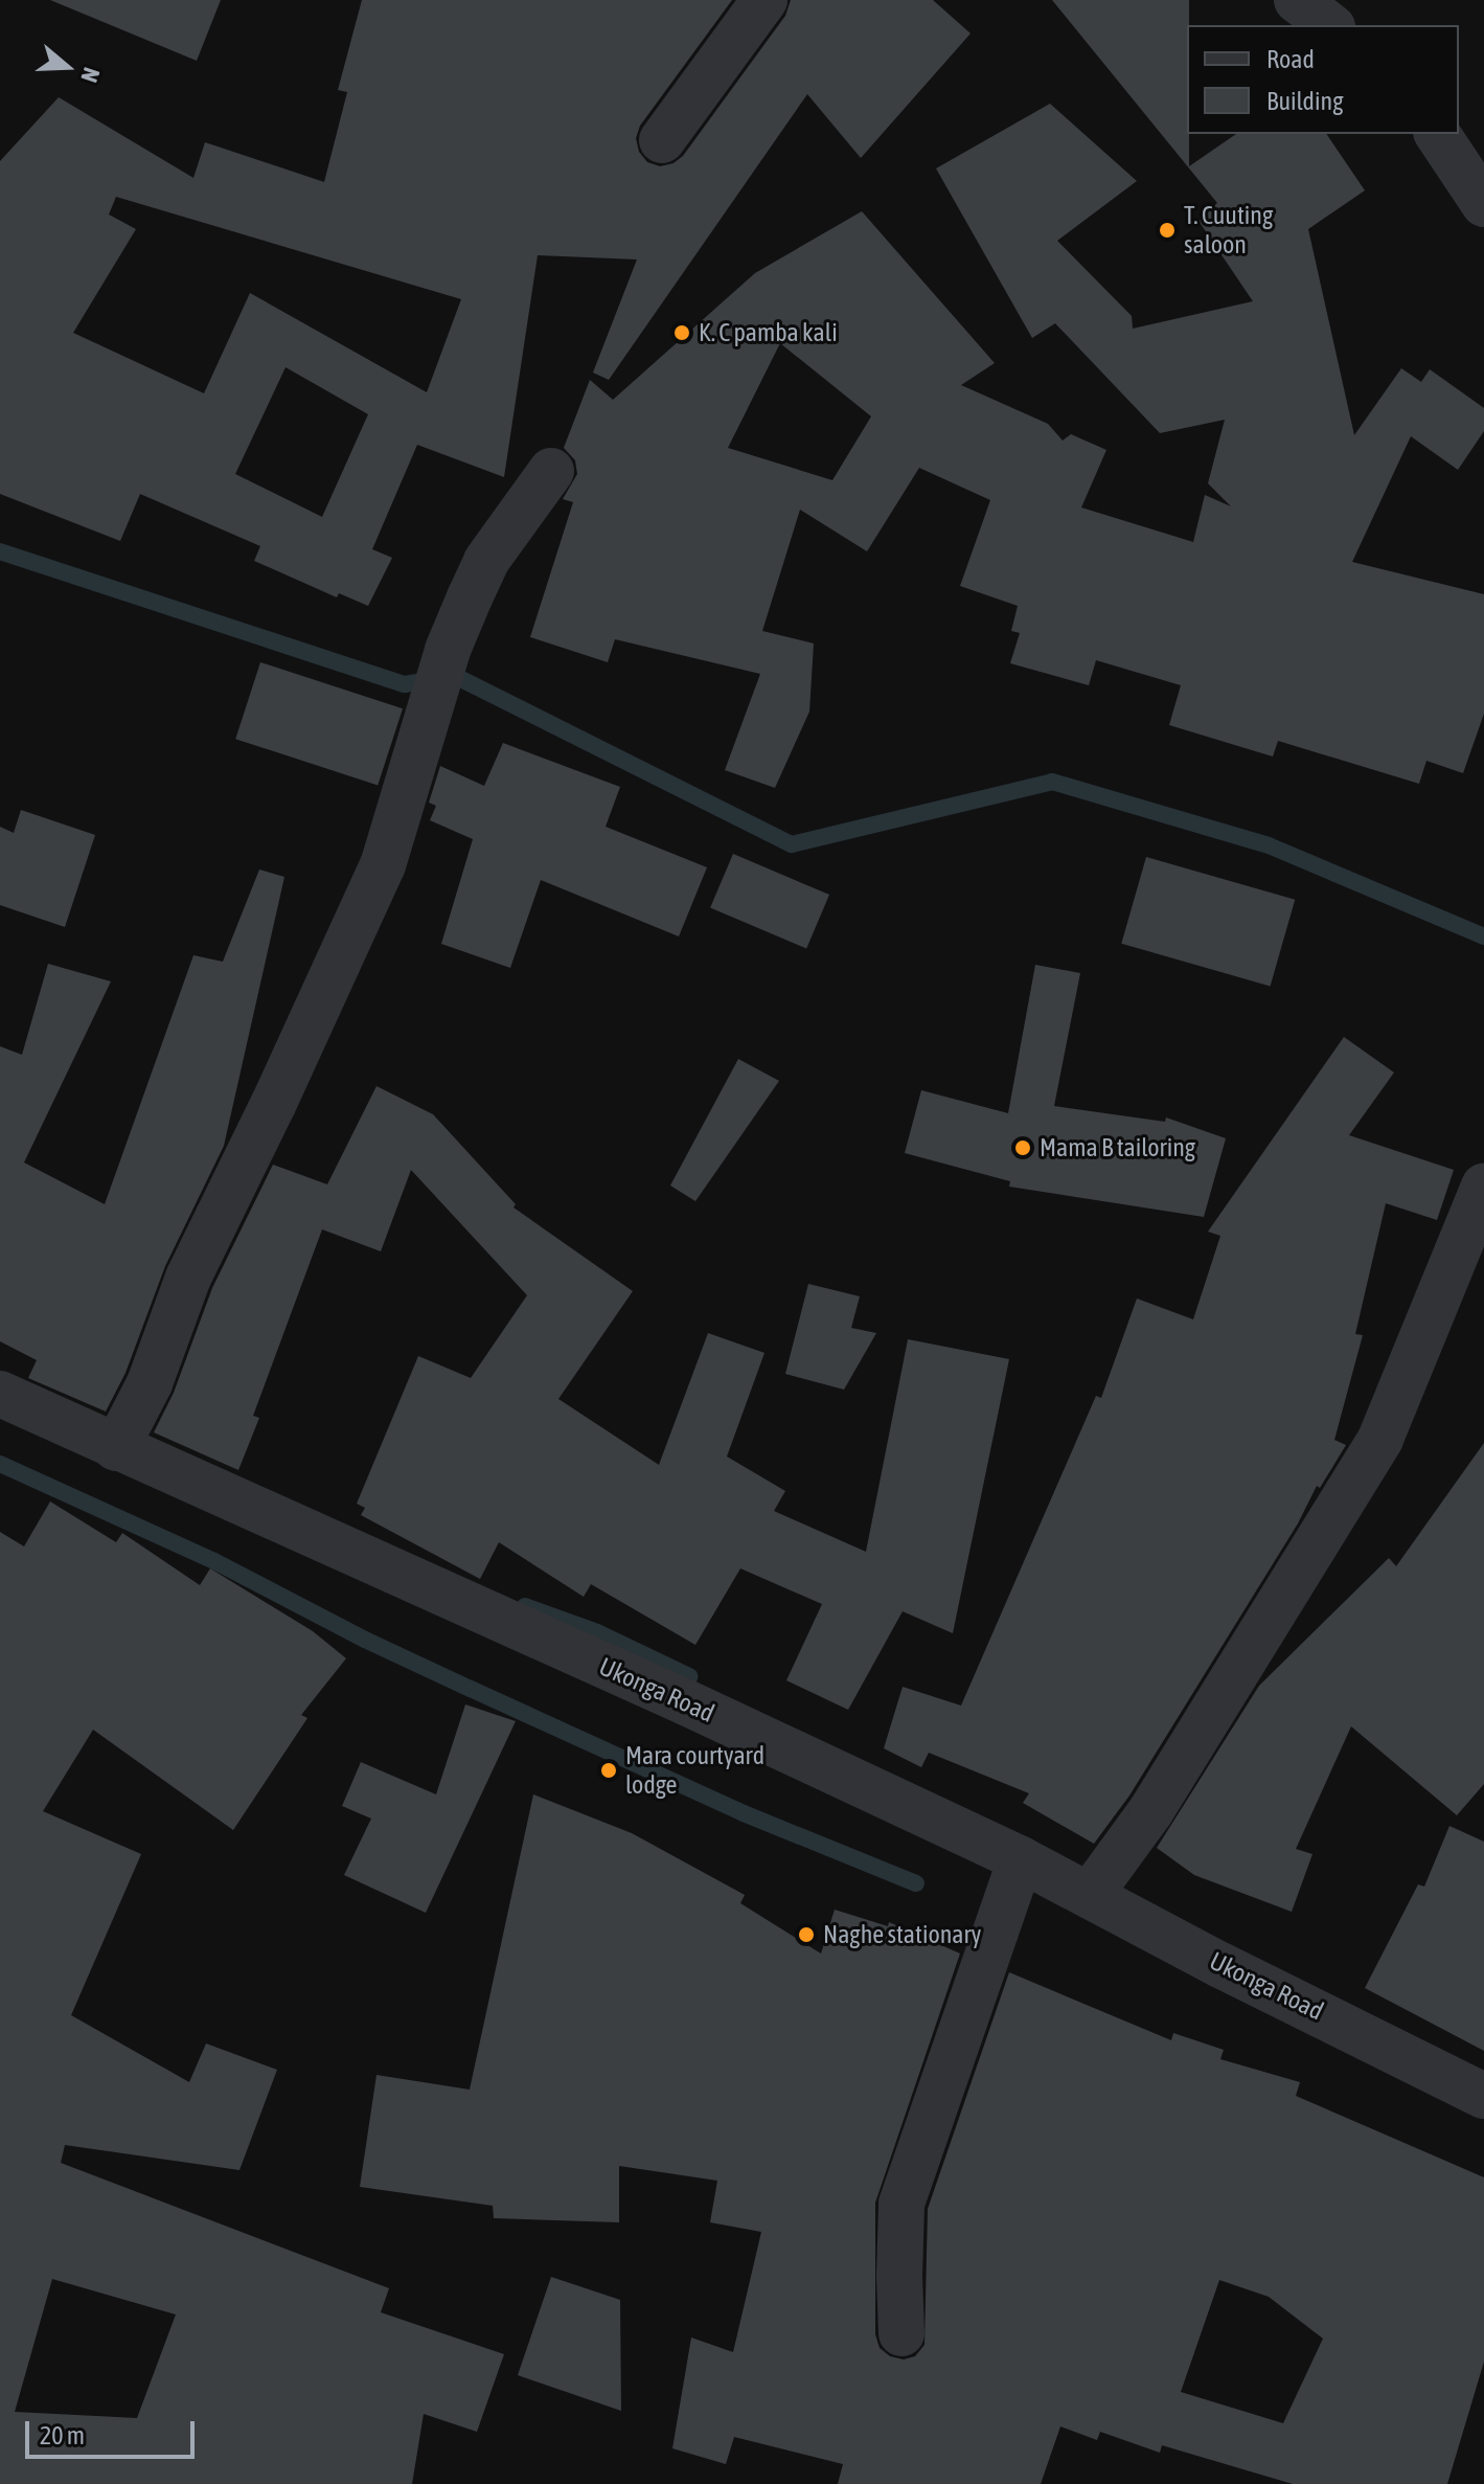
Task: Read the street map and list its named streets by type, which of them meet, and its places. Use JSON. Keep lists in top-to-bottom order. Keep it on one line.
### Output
{"streets":{"street":["Ukonga Road"]},"places":["T. Cuuting saloon","K. C pamba kali","Mama B tailoring","Mara courtyard lodge","Naghe stationary"],"legend":["Road","Building"],"scale_bar":"20 m","north":"right"}
